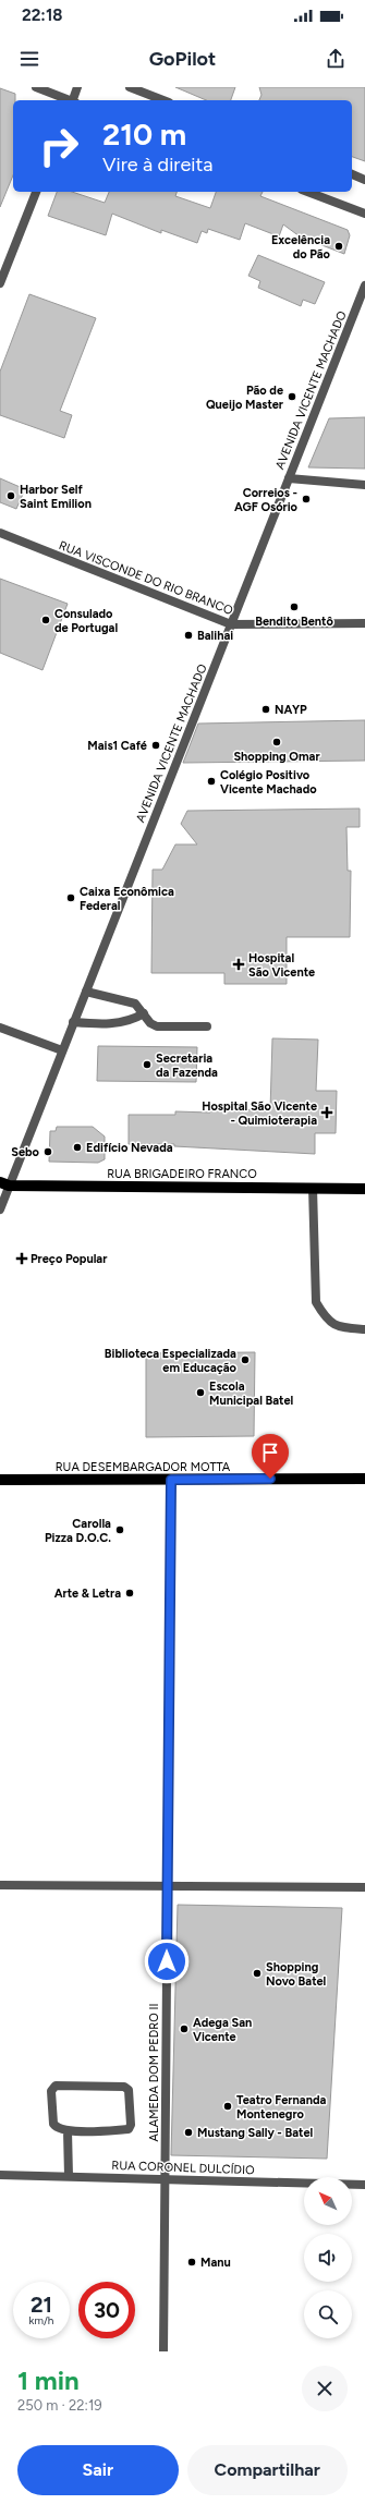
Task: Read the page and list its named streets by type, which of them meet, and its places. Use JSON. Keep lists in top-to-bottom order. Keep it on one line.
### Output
{"streets":{"main road":["RUA BRIGADEIRO FRANCO","RUA DESEMBARGADOR MOTTA"],"street":["AVENIDA VICENTE MACHADO","RUA VISCONDE DO RIO BRANCO","ALAMEDA DOM PEDRO II","RUA CORONEL DULCÍDIO"]},"crossings":[["AVENIDA VICENTE MACHADO","RUA VISCONDE DO RIO BRANCO"],["AVENIDA VICENTE MACHADO","RUA BRIGADEIRO FRANCO"],["RUA DESEMBARGADOR MOTTA","ALAMEDA DOM PEDRO II"],["ALAMEDA DOM PEDRO II","RUA CORONEL DULCÍDIO"]],"places":{"other":["Excelência do Pão","Pão de Queijo Master","Harbor Self Saint Emilion","Correios - AGF Osório","Bendito Bentô","Consulado de Portugal","Balihai","NAYP","Shopping Omar","Mais1 Café","Colégio Positivo Vicente Machado","Caixa Econômica Federal","Secretaria da Fazenda","Edifício Nevada","Sebo","Biblioteca Especializada em Educação","Escola Municipal Batel","Carolla Pizza D.O.C.","Arte & Letra","Shopping Novo Batel","Adega San Vicente","Teatro Fernanda Montenegro","Mustang Sally - Batel","Manu"],"health":["Hospital São Vicente","Hospital São Vicente - Quimioterapia","Preço Popular"]},"north":"top left","page":{"status":"22:18","header":"GoPilot","turn":["210 m","Vire à direita"],"speed":"21 km/h","limit":"30","heading":["1 min","250 m · 22:19"],"buttons":["Sair","Compartilhar"]}}
